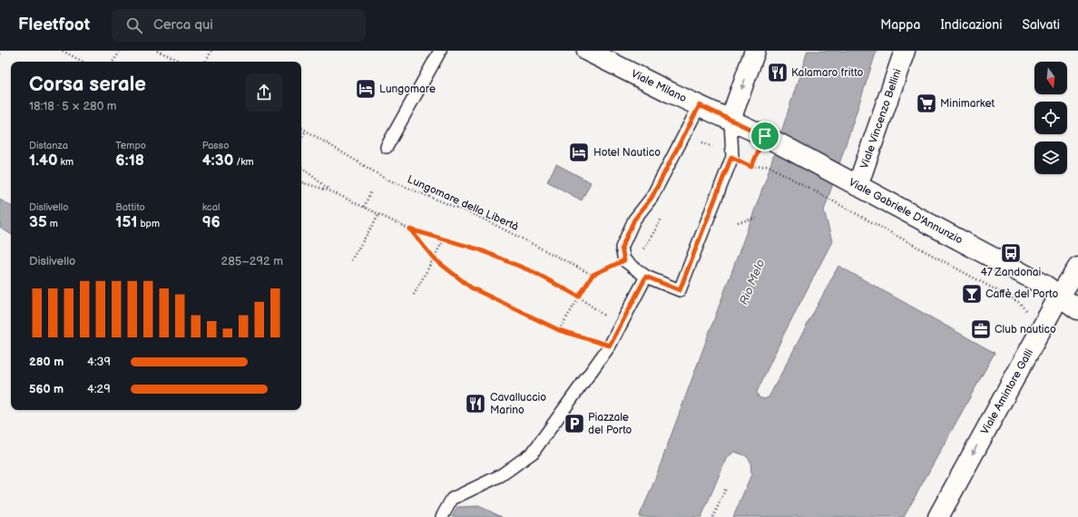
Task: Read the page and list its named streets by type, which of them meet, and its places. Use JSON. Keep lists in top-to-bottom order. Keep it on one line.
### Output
{"streets":{"street":["Viale Milano","Viale Vincenzo Bellini","Viale Gabriele D'Annunzio","Viale Amintore Galli"],"path":["Lungomare della Libertà"]},"crossings":[["Viale Milano","Viale Gabriele D'Annunzio"],["Viale Vincenzo Bellini","Viale Gabriele D'Annunzio"],["Viale Gabriele D'Annunzio","Viale Amintore Galli"]],"one_way":["Viale Amintore Galli"],"water":["Rio Melo"],"places":{"restaurant":["Kalamaro fritto","Cavalluccio Marino"],"hotel":["Lungomare","Hotel Nautico"],"supermarket":["Minimarket"],"bus stop":["47 Zandonai"],"bar":["Caffè del Porto"],"office":["Club nautico"],"parking":["Piazzale del Porto"]},"north":"bottom","page":{"header":"Fleetfoot","search":"Cerca qui","nav":["Mappa","Indicazioni","Salvati"],"heading":["Corsa serale","18:18 · 5 × 280 m"],"stats":[["Distanza","1.40 km"],["Tempo","6:18"],["Passo","4:30 /km"],["Dislivello","35 m"],["Battito","151 bpm"],["kcal","96"]],"chart":["Dislivello","285–292 m"],"list":[{"name":"280 m","note":"4:39"},{"name":"560 m","note":"4:29"}]}}
